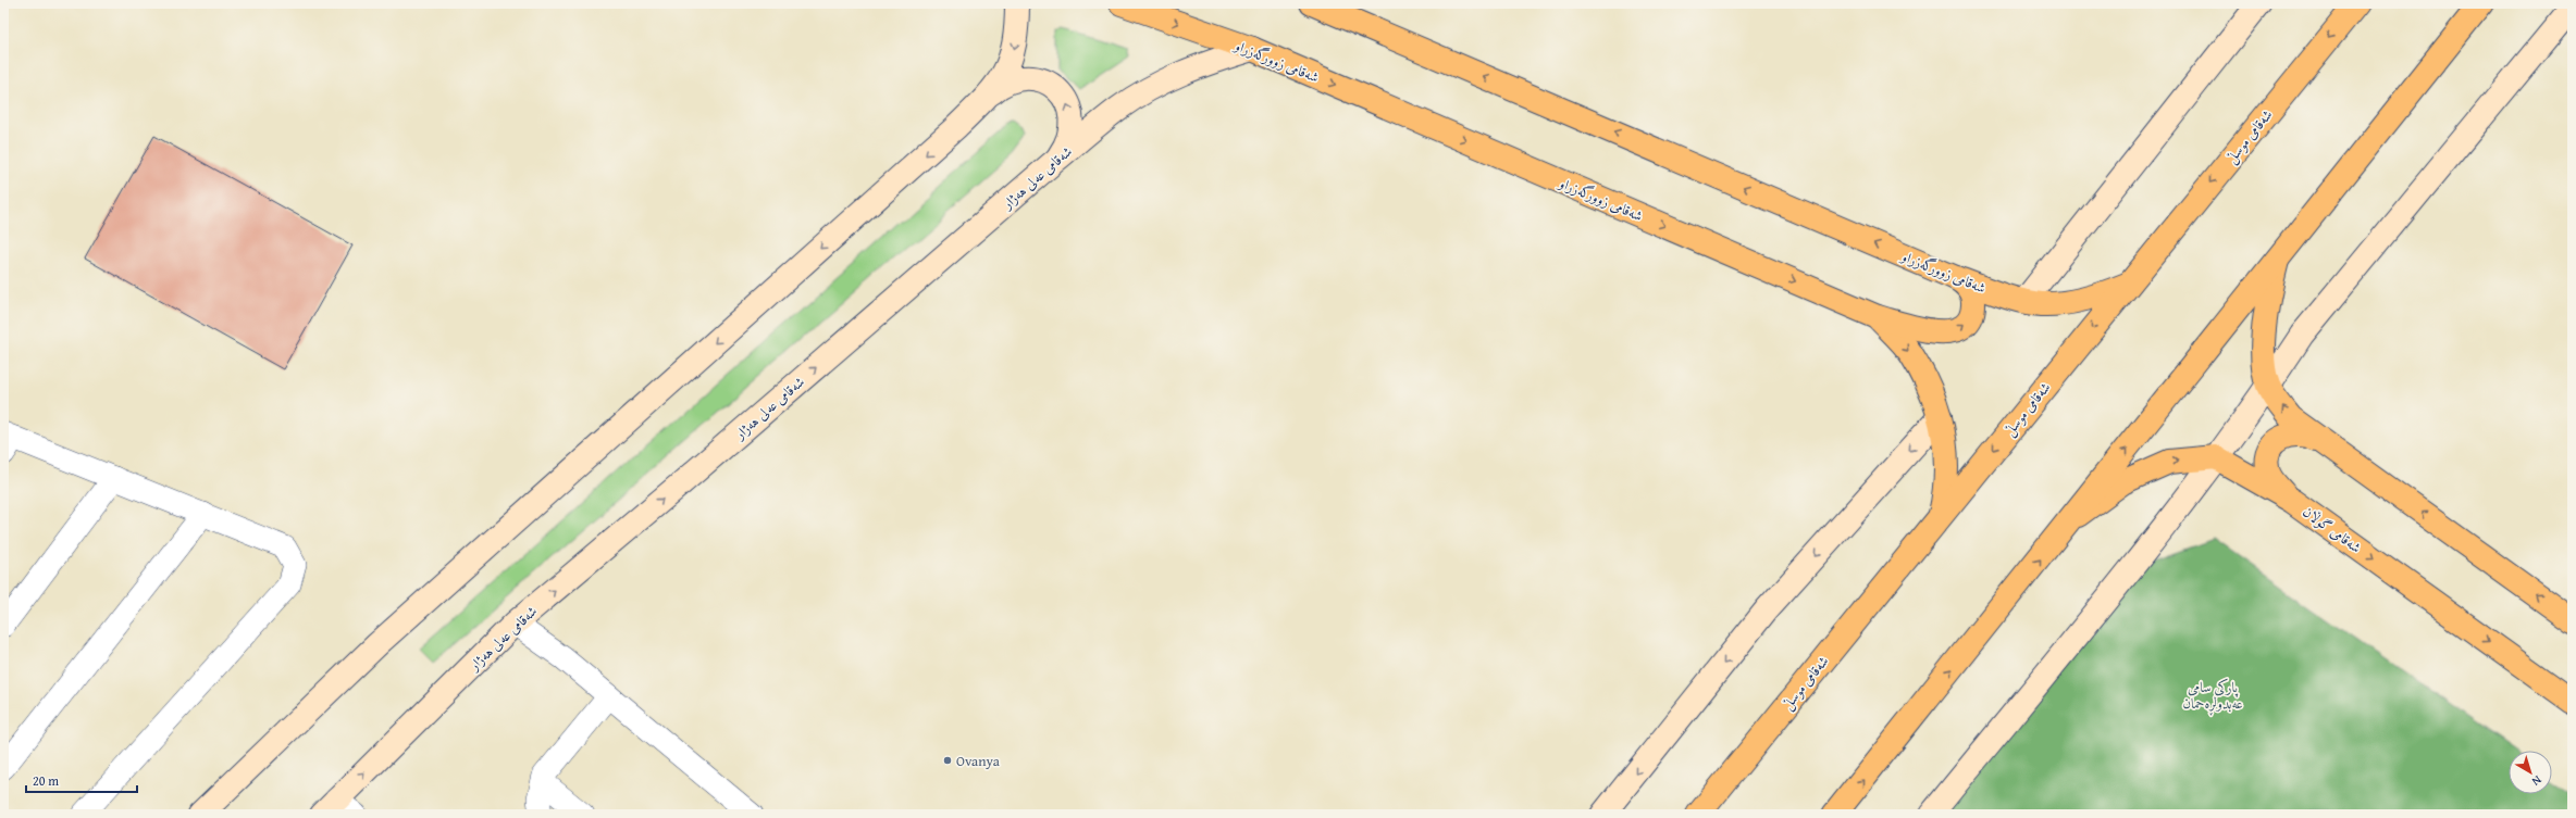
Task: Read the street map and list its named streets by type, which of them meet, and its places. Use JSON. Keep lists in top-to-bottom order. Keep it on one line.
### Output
{"streets":{"main road":["شەقامی زوورگەزراو","شەقامی موسڵ","شەقامی عەلی هەژار","شەقامی گوڵان"]},"crossings":[["شەقامی زوورگەزراو","شەقامی موسڵ"],["شەقامی زوورگەزراو","شەقامی عەلی هەژار"]],"parks":["پارکی سامی عەبدولڕەحمان"],"places":["Ovanya"],"scale_bar":"20 m","north":"bottom right"}
